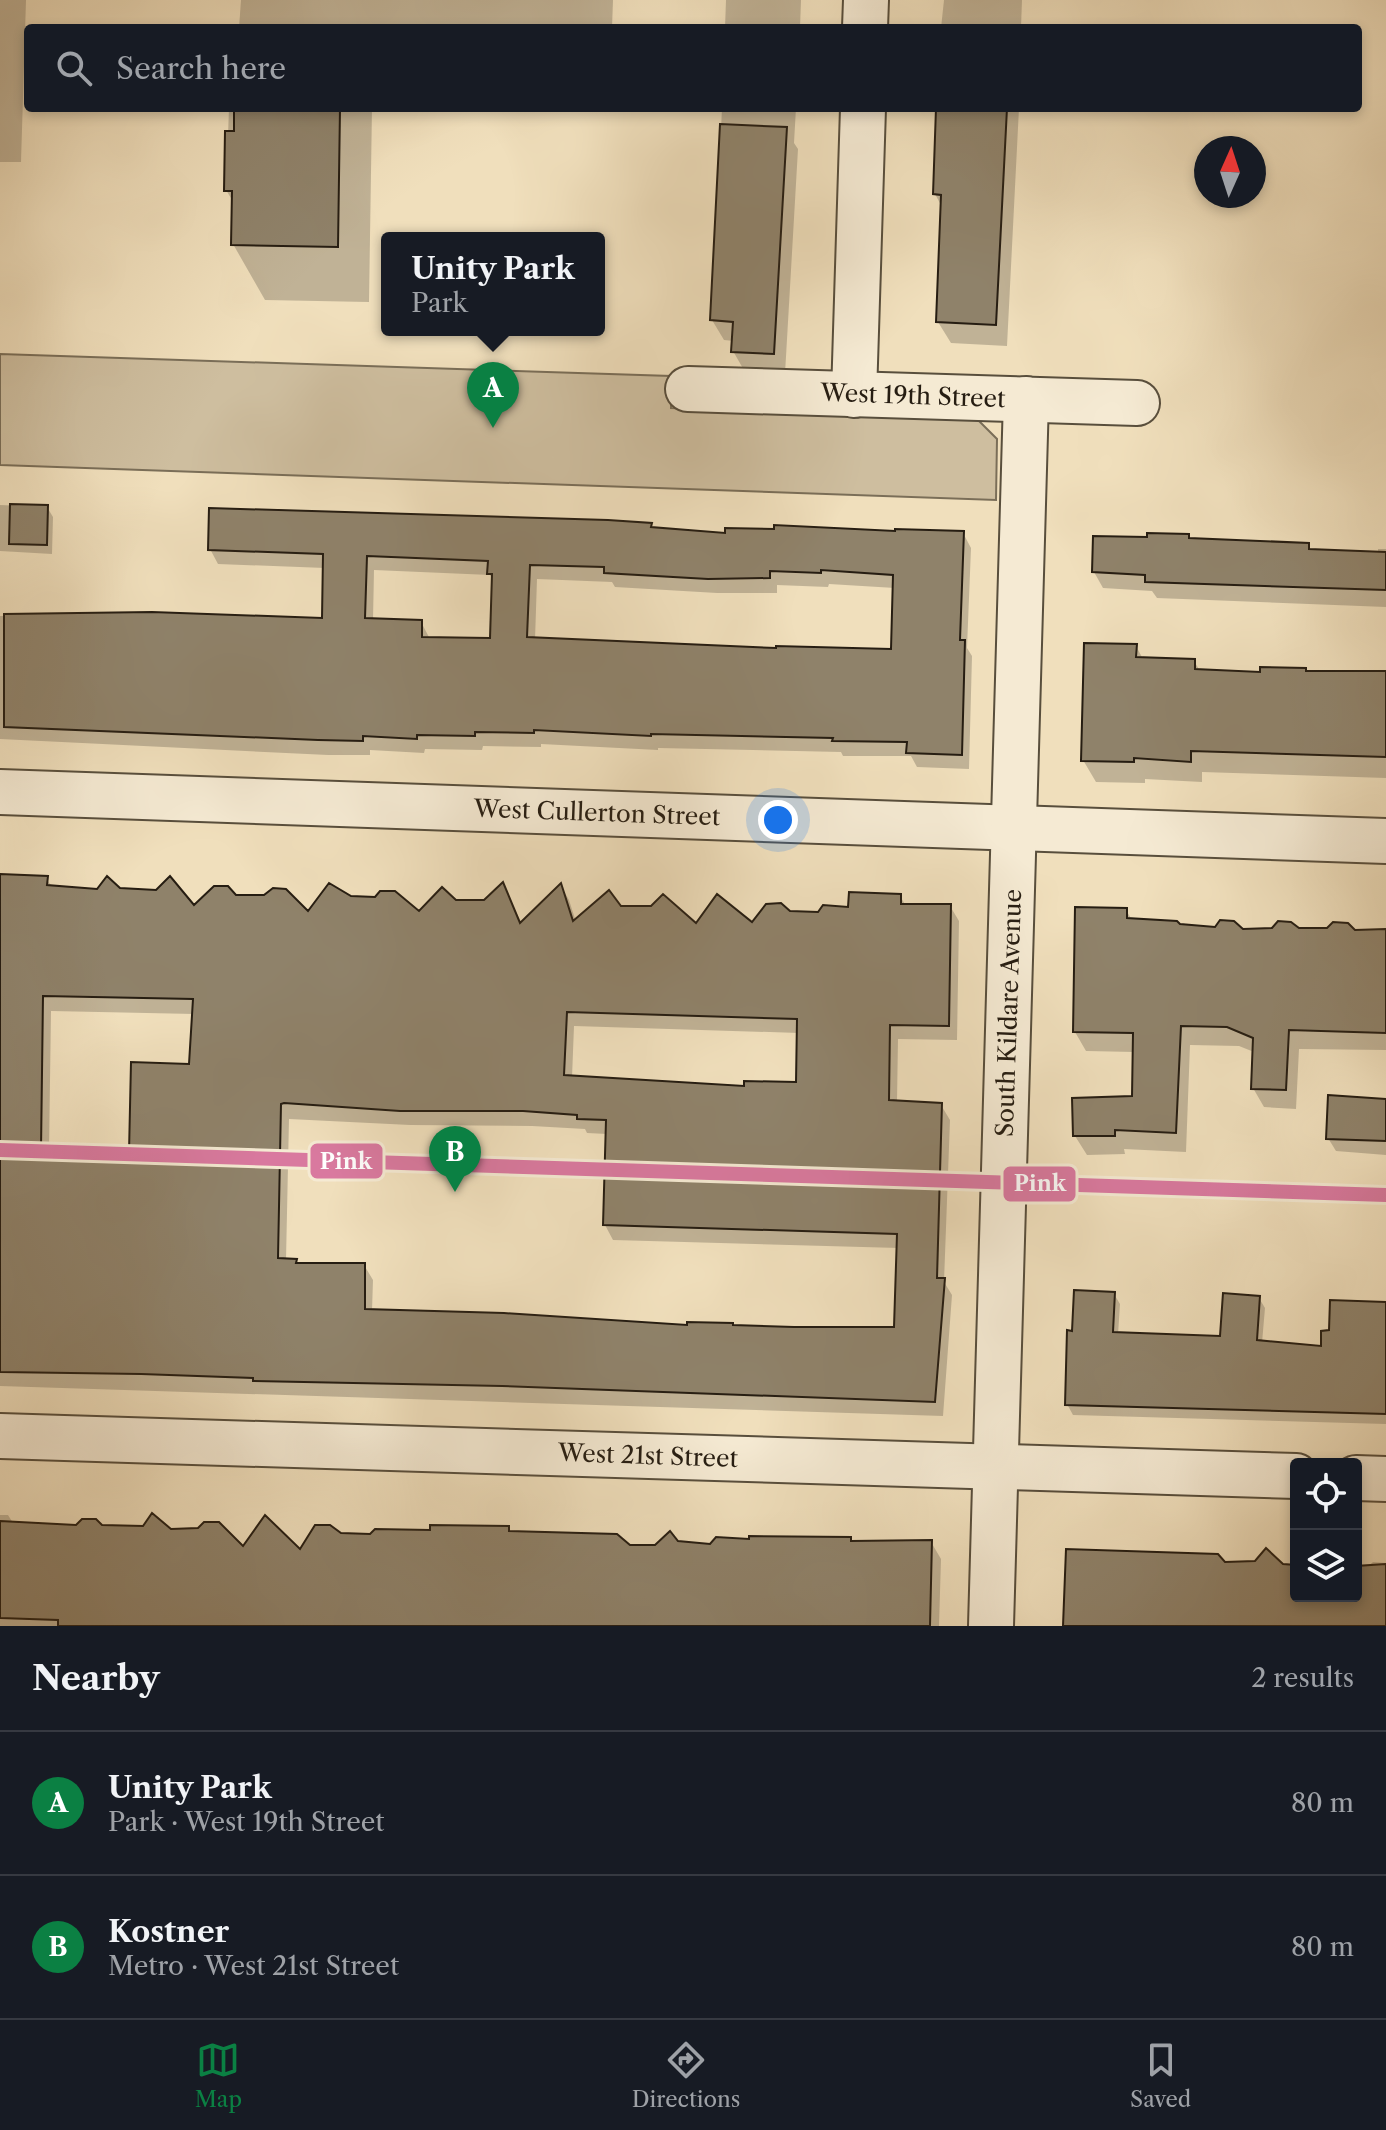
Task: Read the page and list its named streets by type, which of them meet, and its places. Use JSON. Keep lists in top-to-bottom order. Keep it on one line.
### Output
{"streets":{"street":["West 19th Street","West Cullerton Street","South Kildare Avenue","West 21st Street"]},"crossings":[["West 19th Street","South Kildare Avenue"],["West Cullerton Street","South Kildare Avenue"],["South Kildare Avenue","West 21st Street"]],"lines":["transit line Pink"],"north":"top","page":{"search":"Search here","popup":["Unity Park","Park"],"pins":["A","B"],"heading":["Nearby","2 results"],"list":[{"mark":"A","name":"Unity Park","note":"Park · West 19th Street","value":"80 m"},{"mark":"B","name":"Kostner","note":"Metro · West 21st Street","value":"80 m"}],"nav":["Map","Directions","Saved"]}}
